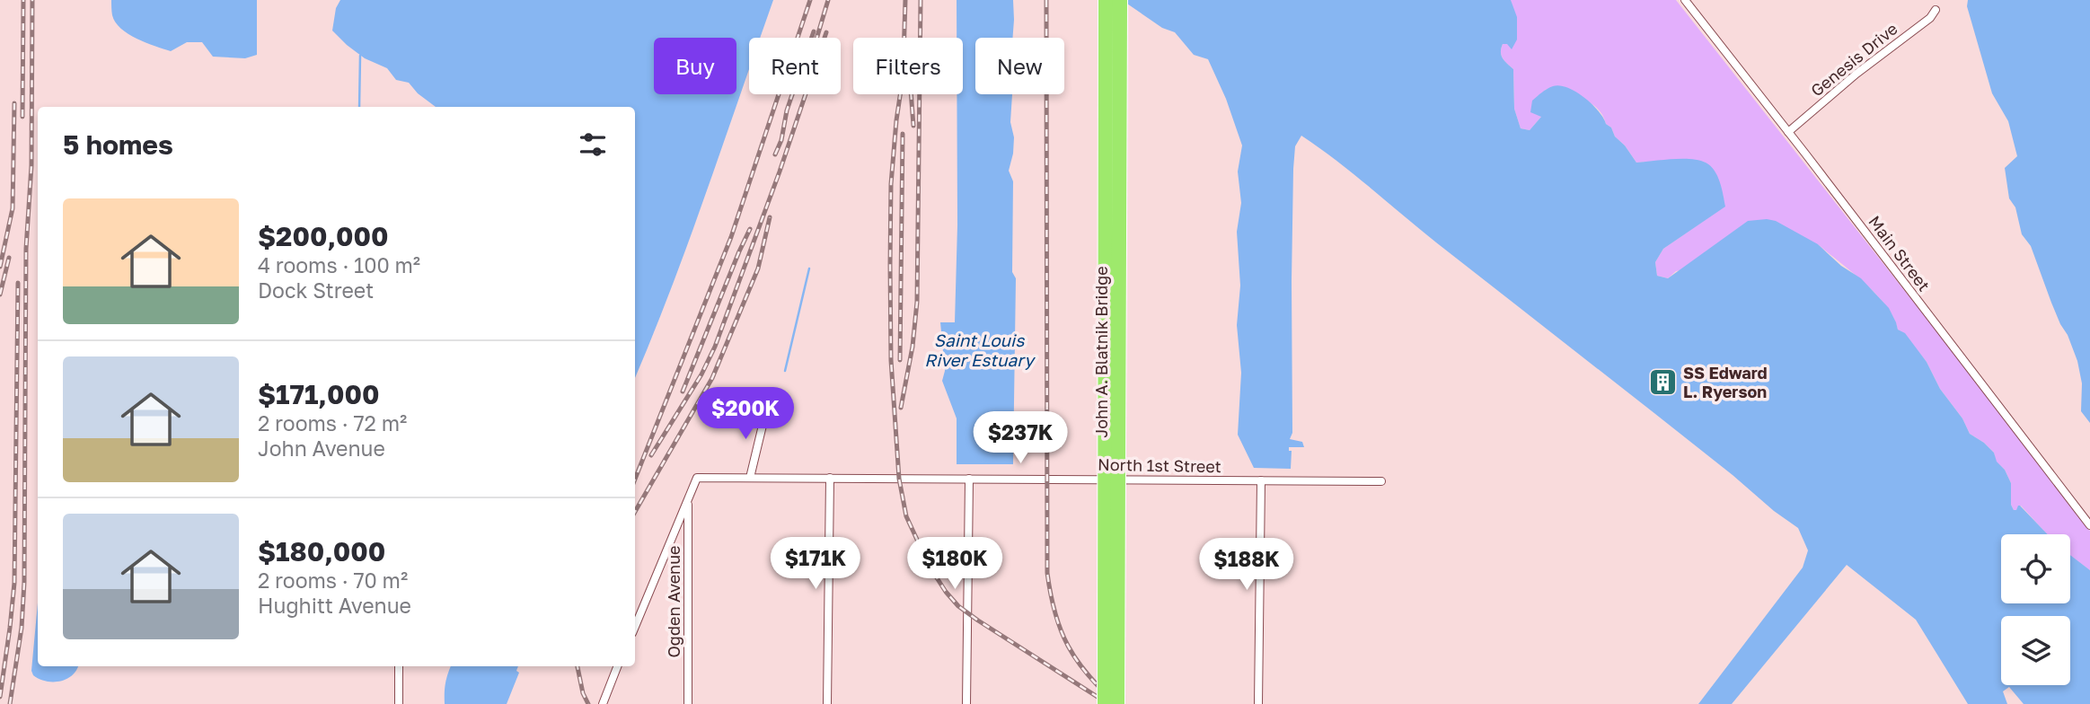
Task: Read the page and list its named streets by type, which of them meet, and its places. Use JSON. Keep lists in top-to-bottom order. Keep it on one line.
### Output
{"streets":{"highway":["John A. Blatnik Bridge"],"street":["Genesis Drive","Main Street","North 1st Street","Ogden Avenue"]},"crossings":[["Genesis Drive","Main Street"],["North 1st Street","Ogden Avenue"]],"water":["Saint Louis River Estuary"],"places":{"building":["SS Edward L. Ryerson"]},"page":{"chip":["Buy","Rent","Filters","New"],"heading":"5 homes","list":[{"name":"$200,000","note":"4 rooms · 100 m² · Dock Street"},{"name":"$171,000","note":"2 rooms · 72 m² · John Avenue"},{"name":"$180,000","note":"2 rooms · 70 m² · Hughitt Avenue"}],"price":["$200K","$237K","$171K","$180K","$188K"]}}
